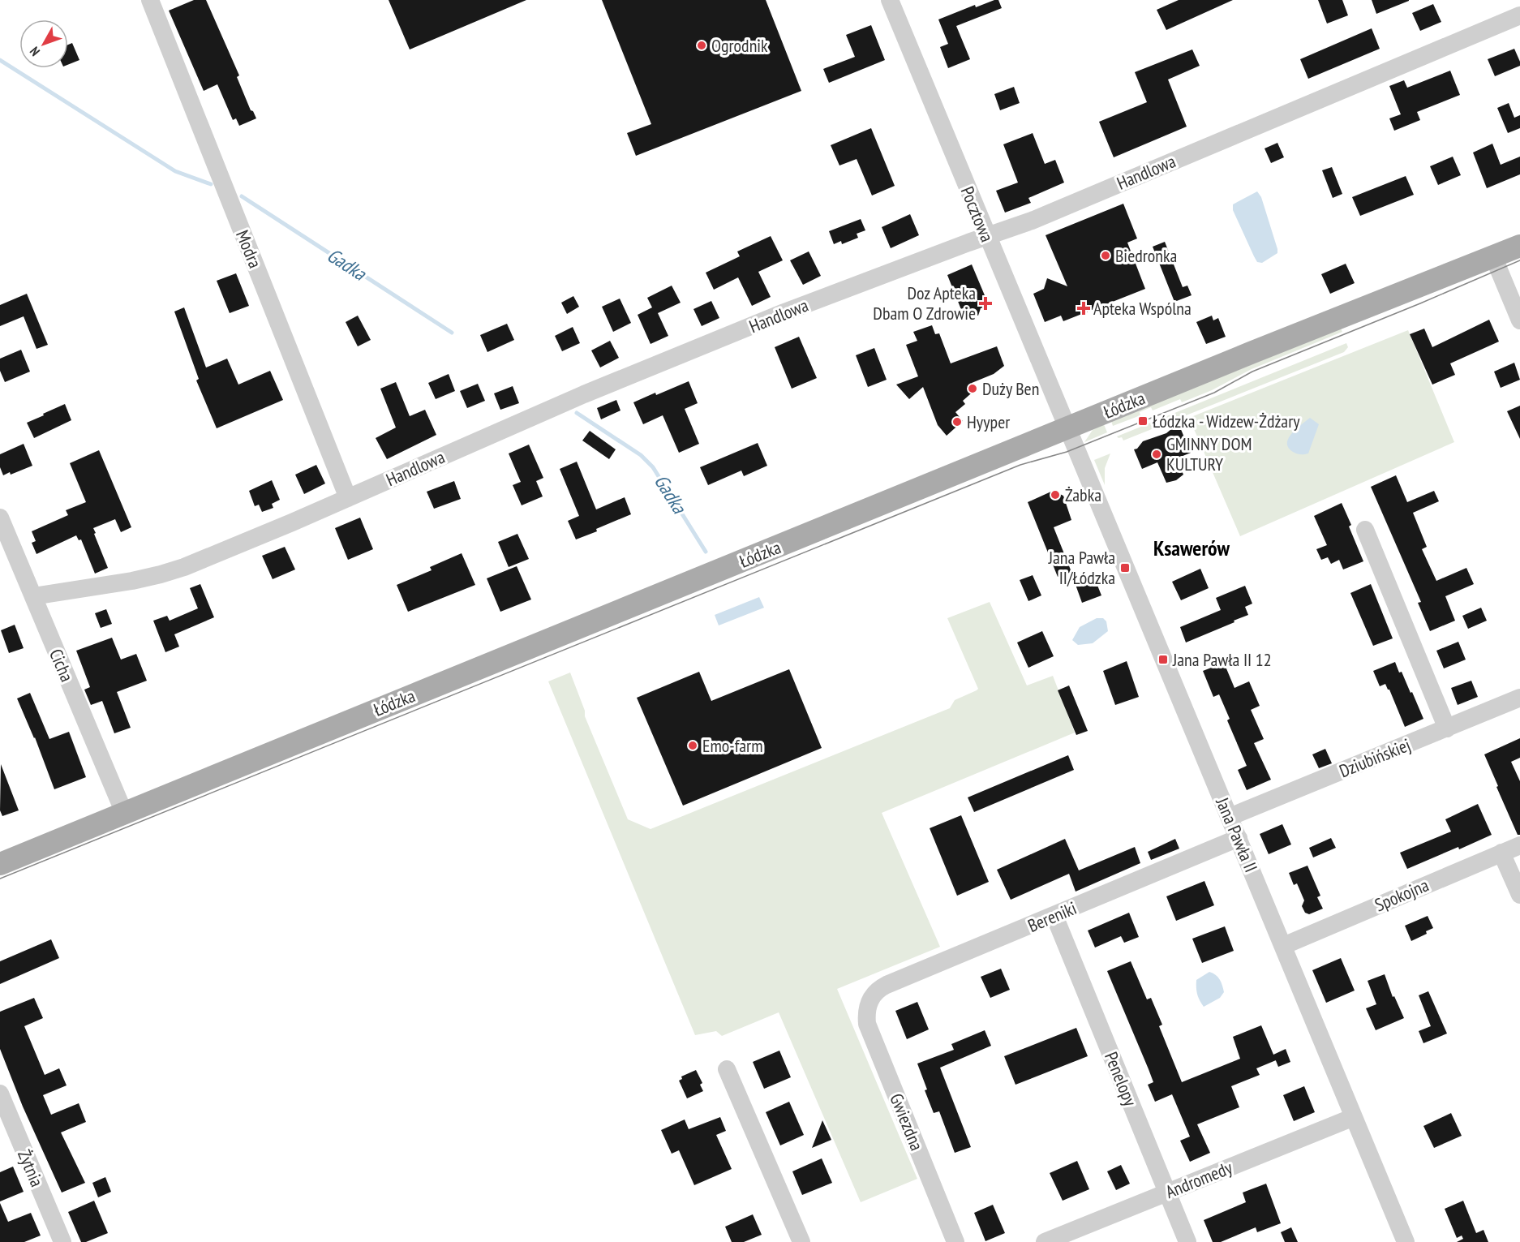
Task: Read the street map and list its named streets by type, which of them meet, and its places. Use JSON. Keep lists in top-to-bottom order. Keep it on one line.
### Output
{"streets":{"main road":["Łódzka"],"street":["Handlowa","Pocztowa","Modra","Cicha","Dziubińskiej","Jana Pawła II","Spokojna","Bereniki","Penelopy","Gwiezdna","Żytnia","Andromedy"]},"crossings":[["Handlowa","Pocztowa"],["Handlowa","Modra"],["Handlowa","Cicha"],["Pocztowa","Łódzka"],["Pocztowa","Jana Pawła II"],["Łódzka","Cicha"],["Łódzka","Jana Pawła II"],["Dziubińskiej","Jana Pawła II"],["Jana Pawła II","Spokojna"],["Jana Pawła II","Bereniki"],["Jana Pawła II","Andromedy"],["Bereniki","Penelopy"],["Bereniki","Gwiezdna"],["Penelopy","Andromedy"]],"districts":["Ksawerów"],"water":["Gadka"],"places":{"other":["Ogrodnik","Biedronka","Duży Ben","Hyyper","GMINNY DOM KULTURY","Żabka","Emo-farm"],"health":["Doz Apteka Dbam O Zdrowie","Apteka Wspólna"],"transit":["Łódzka - Widzew-Żdżary","Jana Pawła II/Łódzka","Jana Pawła II 12"]},"north":"bottom left"}
